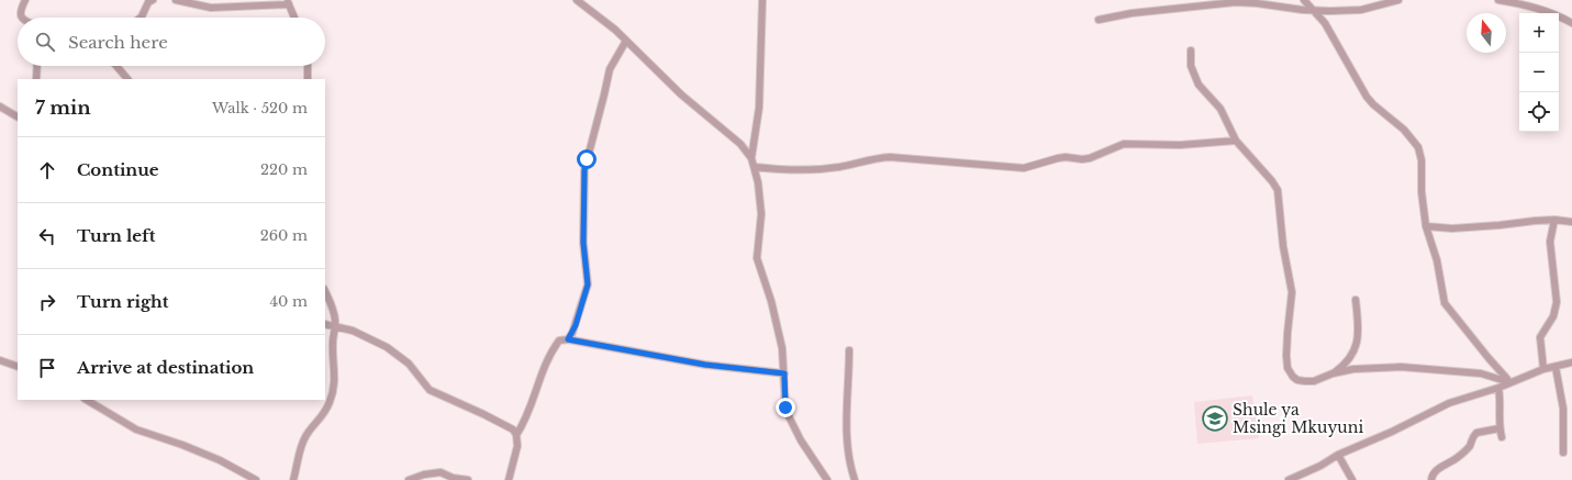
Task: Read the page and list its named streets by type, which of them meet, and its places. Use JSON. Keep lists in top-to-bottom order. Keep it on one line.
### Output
{"places":{"school or university":["Shule ya Msingi Mkuyuni"]},"north":"top","page":{"map_buttons":["+","−"],"search":"Search here","heading":["7 min","Walk · 520 m"],"list":[["Continue","220 m"],["Turn left","260 m"],["Turn right","40 m"],"Arrive at destination"]}}
